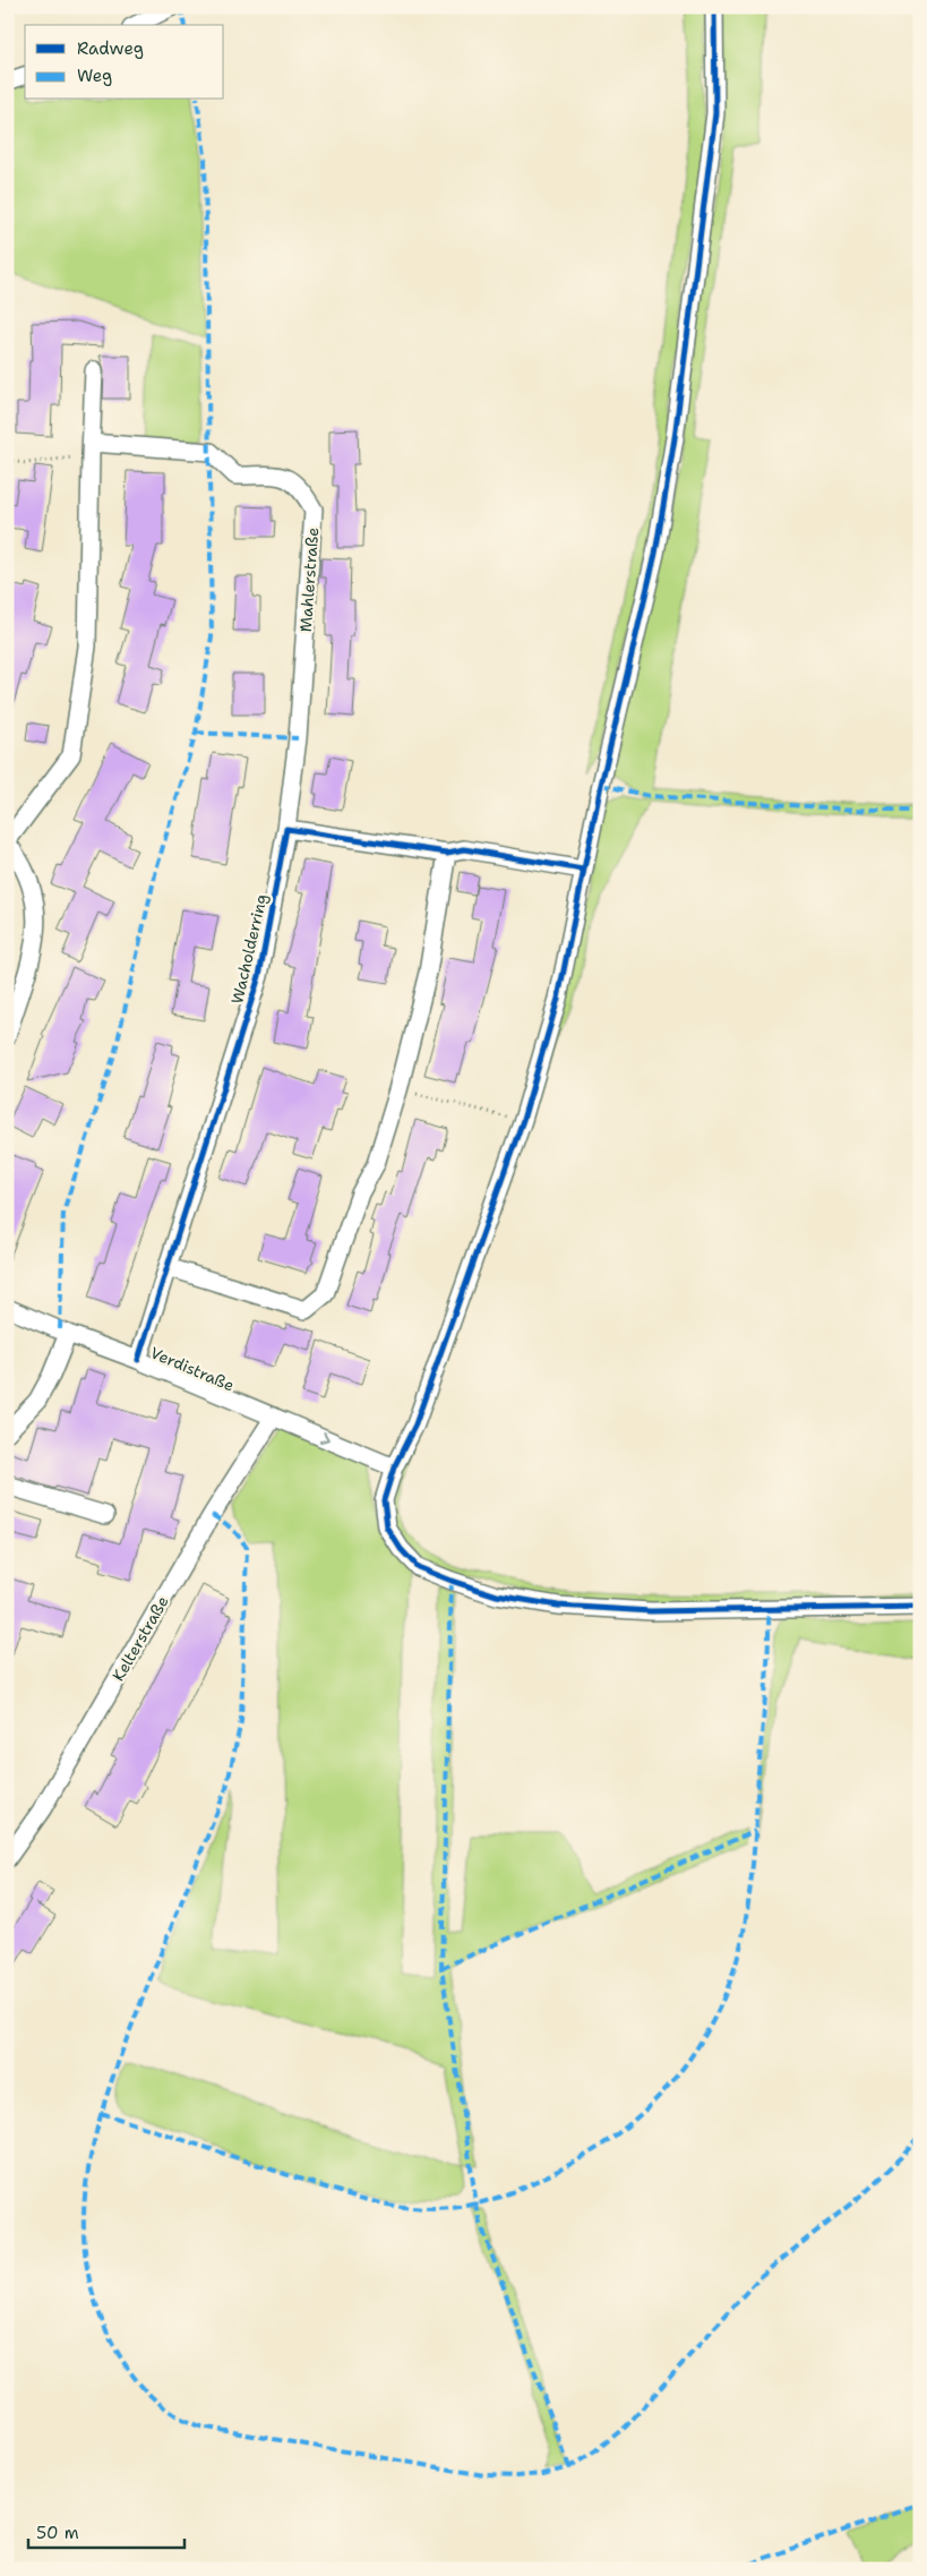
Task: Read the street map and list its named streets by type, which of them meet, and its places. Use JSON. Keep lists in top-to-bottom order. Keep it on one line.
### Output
{"streets":{"street":["Mahlerstraße","Wacholderring","Verdistraße","Kelterstraße"]},"crossings":[["Mahlerstraße","Wacholderring"],["Wacholderring","Verdistraße"],["Verdistraße","Kelterstraße"]],"legend":["Radweg","Weg"],"scale_bar":"50 m"}
